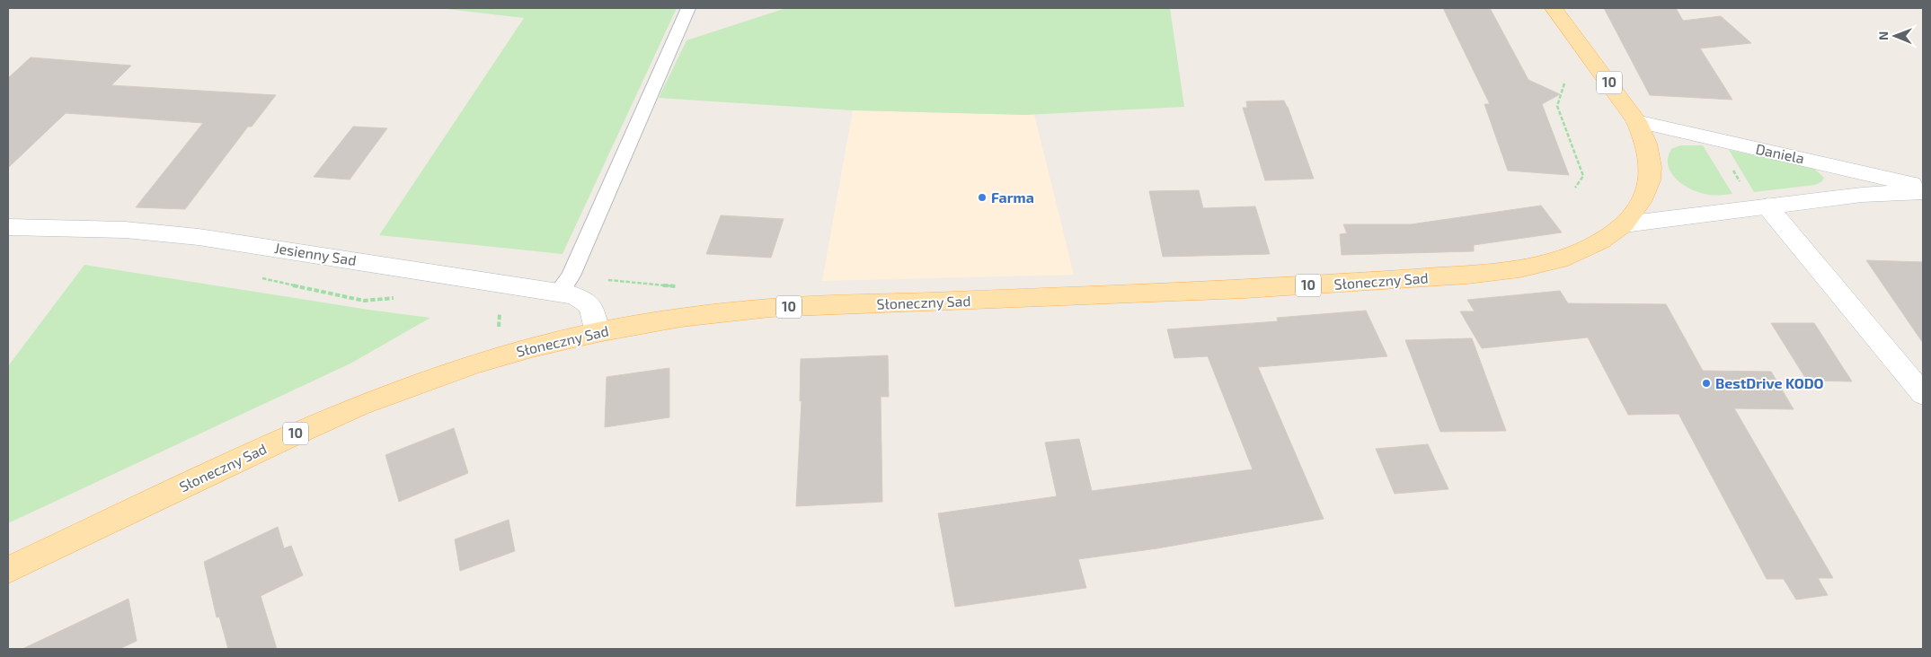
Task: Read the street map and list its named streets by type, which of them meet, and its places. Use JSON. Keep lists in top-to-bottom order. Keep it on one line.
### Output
{"streets":{"main road":["10","Słoneczny Sad"],"street":["Daniela","Jesienny Sad"]},"crossings":[["Daniela","Słoneczny Sad"],["Jesienny Sad","Słoneczny Sad"]],"places":["Farma","BestDrive KODO"],"north":"left"}
